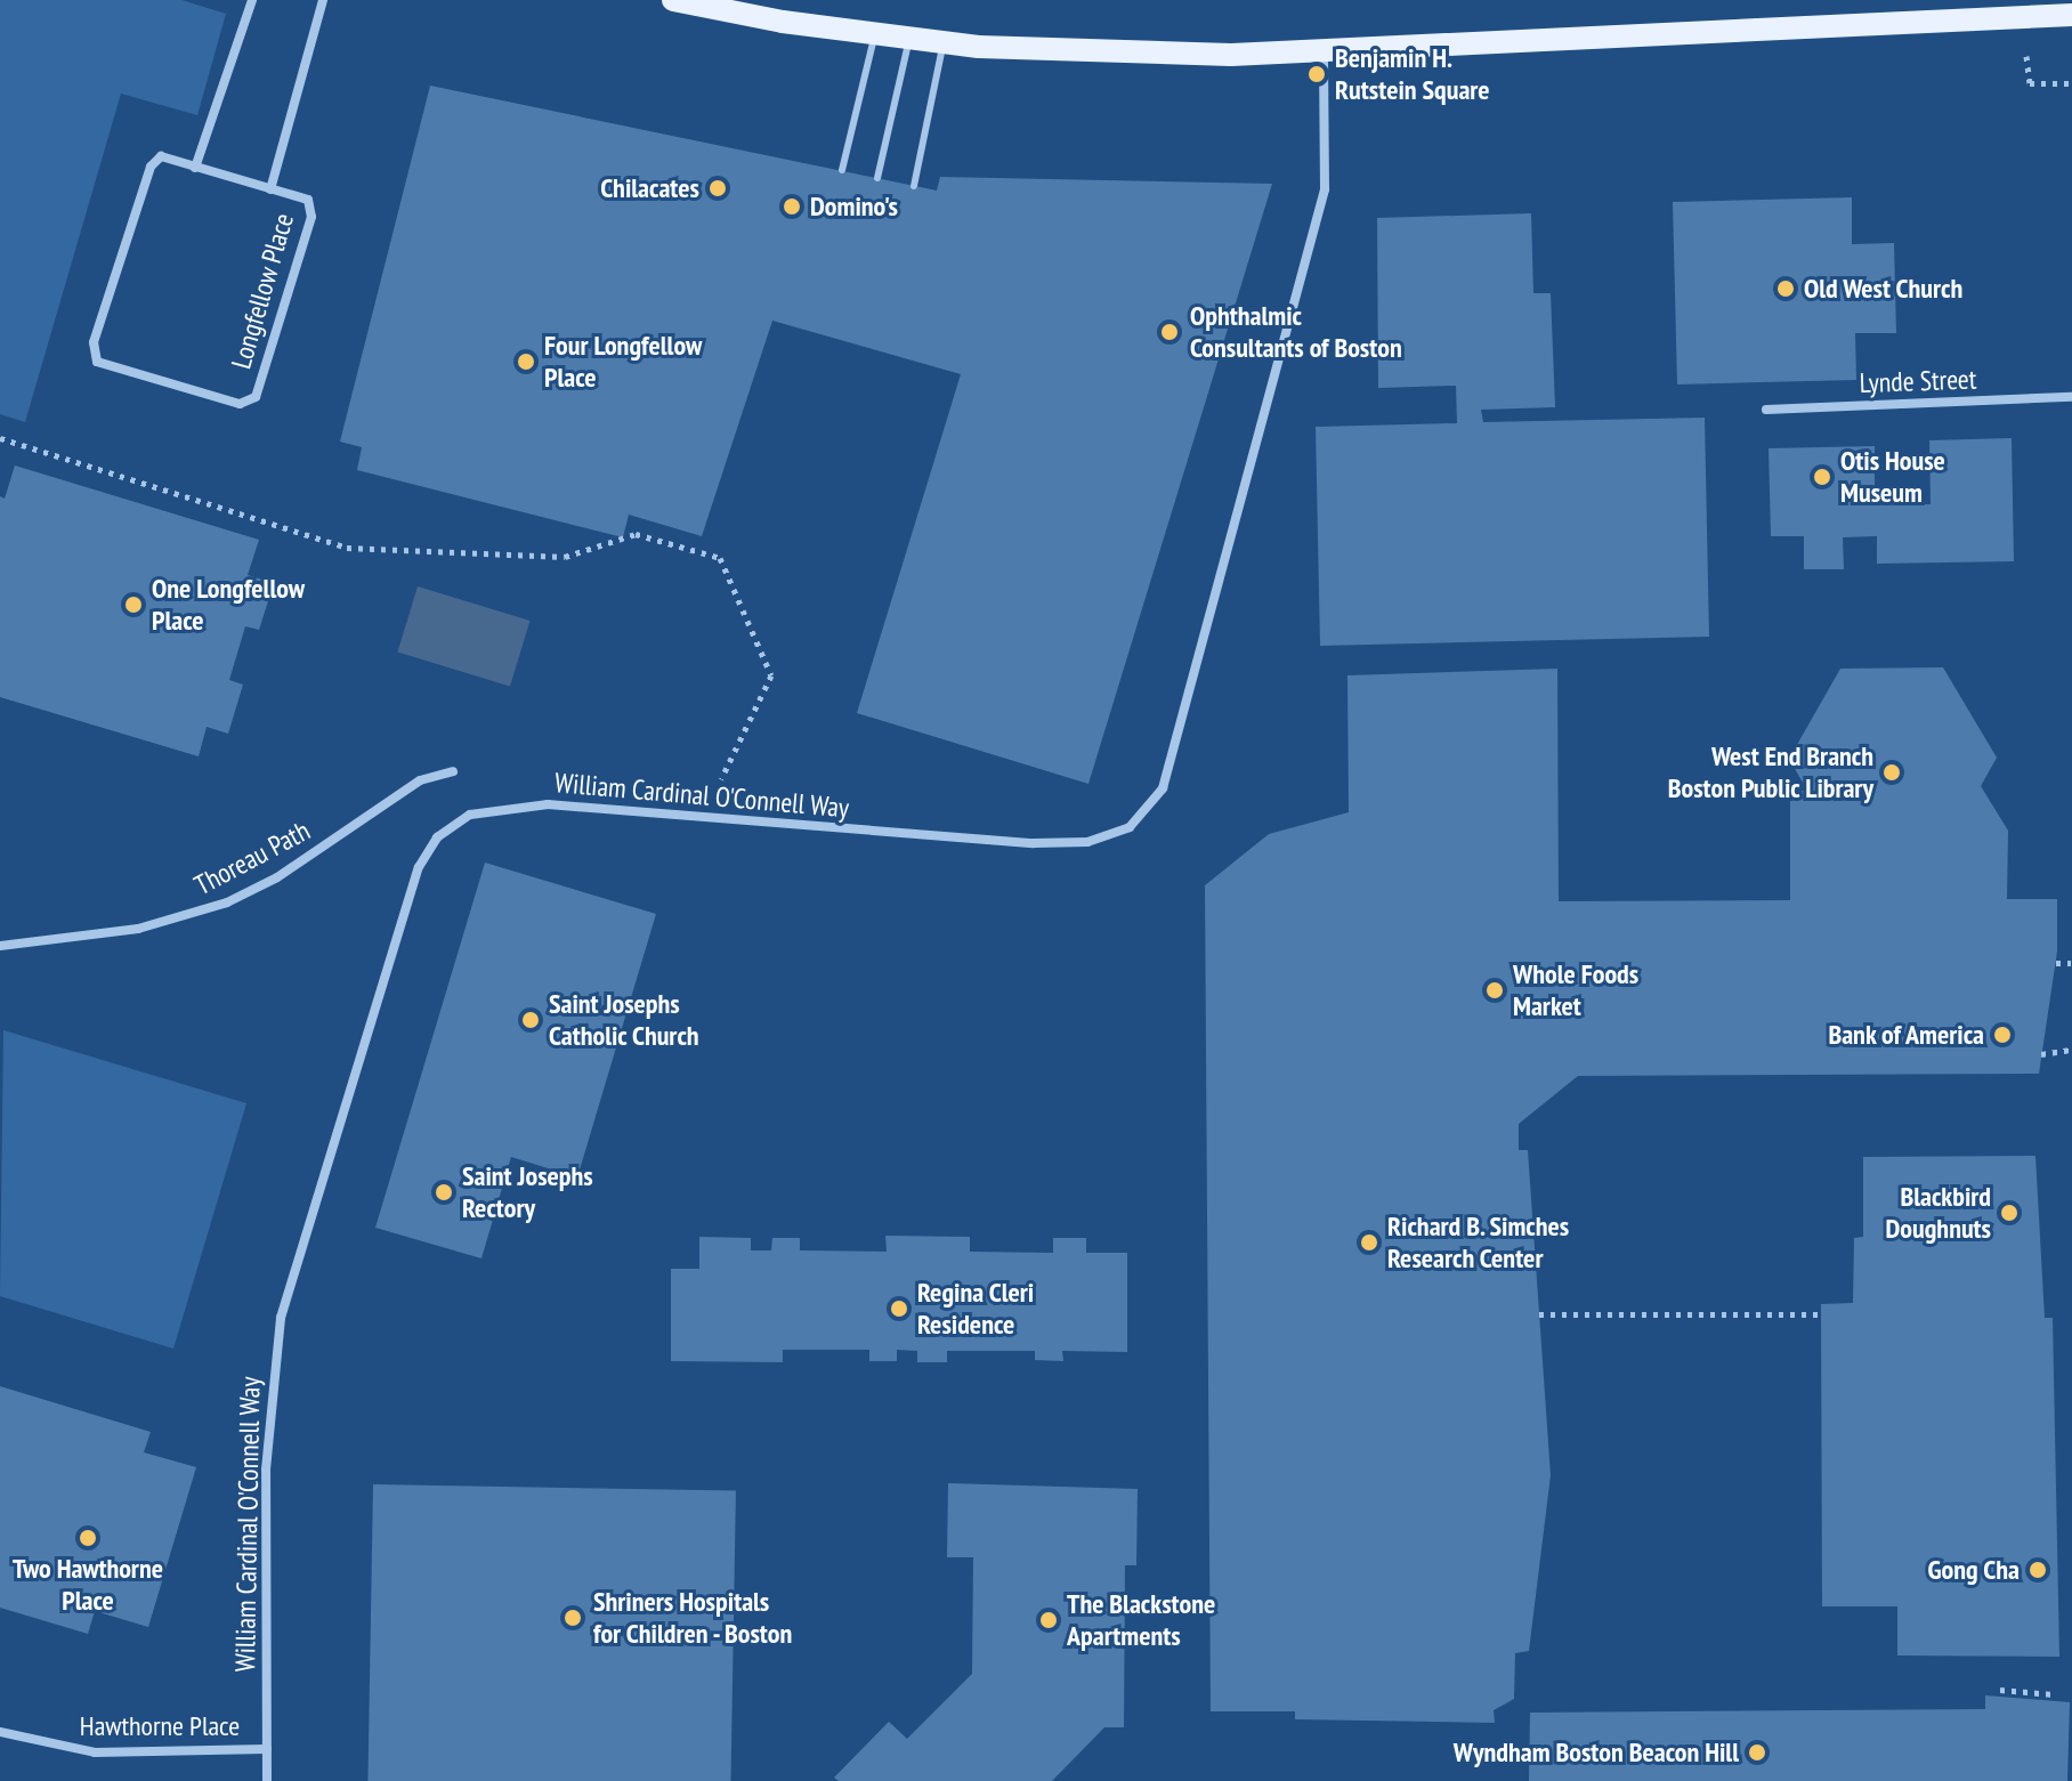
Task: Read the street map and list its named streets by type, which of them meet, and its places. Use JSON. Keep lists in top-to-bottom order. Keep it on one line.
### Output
{"streets":{"street":["Longfellow Place","Lynde Street","William Cardinal O'Connell Way","Thoreau Path","Hawthorne Place"]},"crossings":[["William Cardinal O'Connell Way","Hawthorne Place"]],"places":["Benjamin H. Rutstein Square","Chilacates","Domino's","Old West Church","Ophthalmic Consultants of Boston","Four Longfellow Place","Otis House Museum","One Longfellow Place","West End Branch Boston Public Library","Whole Foods Market","Saint Josephs Catholic Church","Bank of America","Saint Josephs Rectory","Blackbird Doughnuts","Richard B. Simches Research Center","Regina Cleri Residence","Two Hawthorne Place","Gong Cha","Shriners Hospitals for Children - Boston","The Blackstone Apartments","Wyndham Boston Beacon Hill"]}
